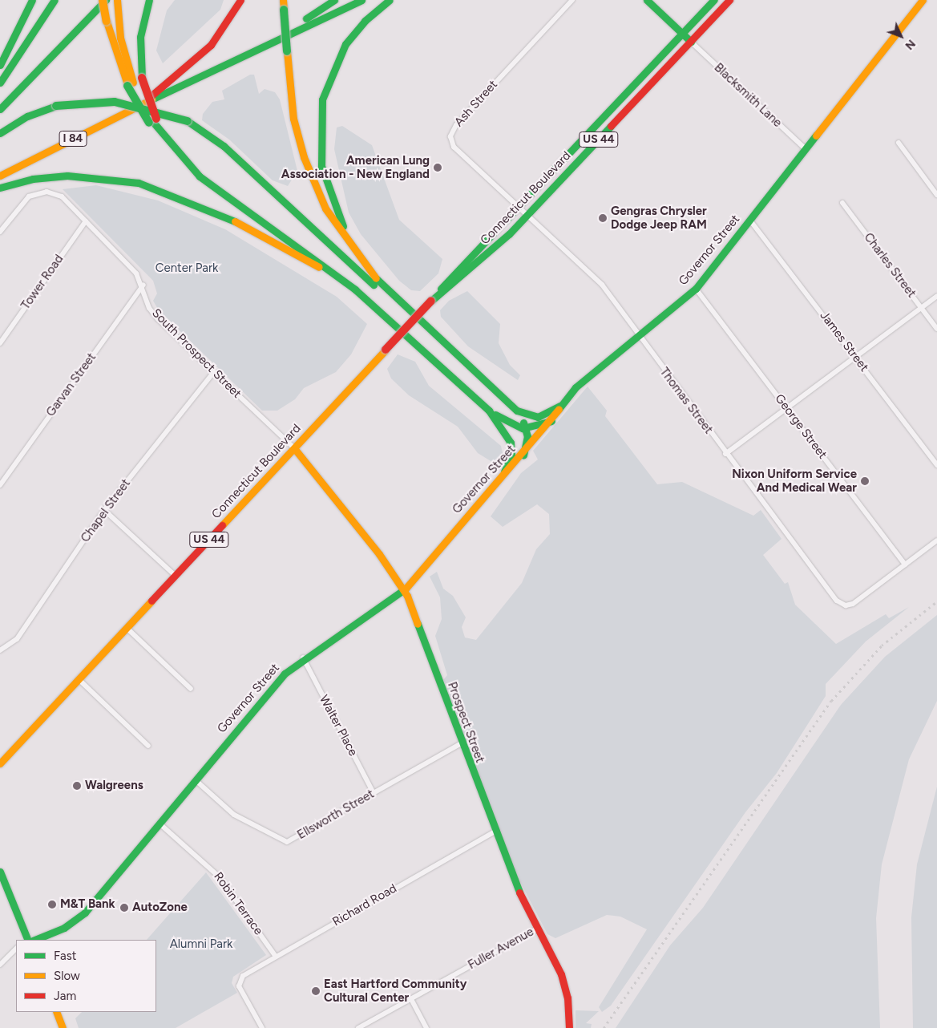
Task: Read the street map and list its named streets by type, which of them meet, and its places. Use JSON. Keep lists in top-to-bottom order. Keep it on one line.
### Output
{"streets":{"main road":["I 84","US 44","Connecticut Boulevard","Governor Street","Prospect Street"],"street":["Blacksmith Lane","Ash Street","Charles Street","Tower Road","James Street","South Prospect Street","Garvan Street","Thomas Street","George Street","Chapel Street","Walter Place","Ellsworth Street","Robin Terrace","Richard Road","Fuller Avenue"]},"crossings":[["Blacksmith Lane","Connecticut Boulevard"],["Blacksmith Lane","Governor Street"],["Ash Street","Connecticut Boulevard"],["Ash Street","Thomas Street"],["Connecticut Boulevard","South Prospect Street"],["Connecticut Boulevard","Thomas Street"],["Connecticut Boulevard","Prospect Street"],["Governor Street","James Street"],["Governor Street","Thomas Street"],["Governor Street","George Street"],["Governor Street","Prospect Street"],["Governor Street","Walter Place"],["Governor Street","Ellsworth Street"],["Governor Street","Robin Terrace"],["Tower Road","South Prospect Street"],["South Prospect Street","Garvan Street"],["South Prospect Street","Chapel Street"],["South Prospect Street","Prospect Street"],["Thomas Street","George Street"],["Prospect Street","Ellsworth Street"],["Prospect Street","Richard Road"],["Prospect Street","Fuller Avenue"],["Walter Place","Ellsworth Street"],["Robin Terrace","Richard Road"]],"parks":["Center Park","Alumni Park"],"places":["American Lung Association - New England","Gengras Chrysler Dodge Jeep RAM","Nixon Uniform Service And Medical Wear","Walgreens","M&T Bank","AutoZone","East Hartford Community Cultural Center"],"legend":["Fast","Slow","Jam"],"north":"bottom right"}
